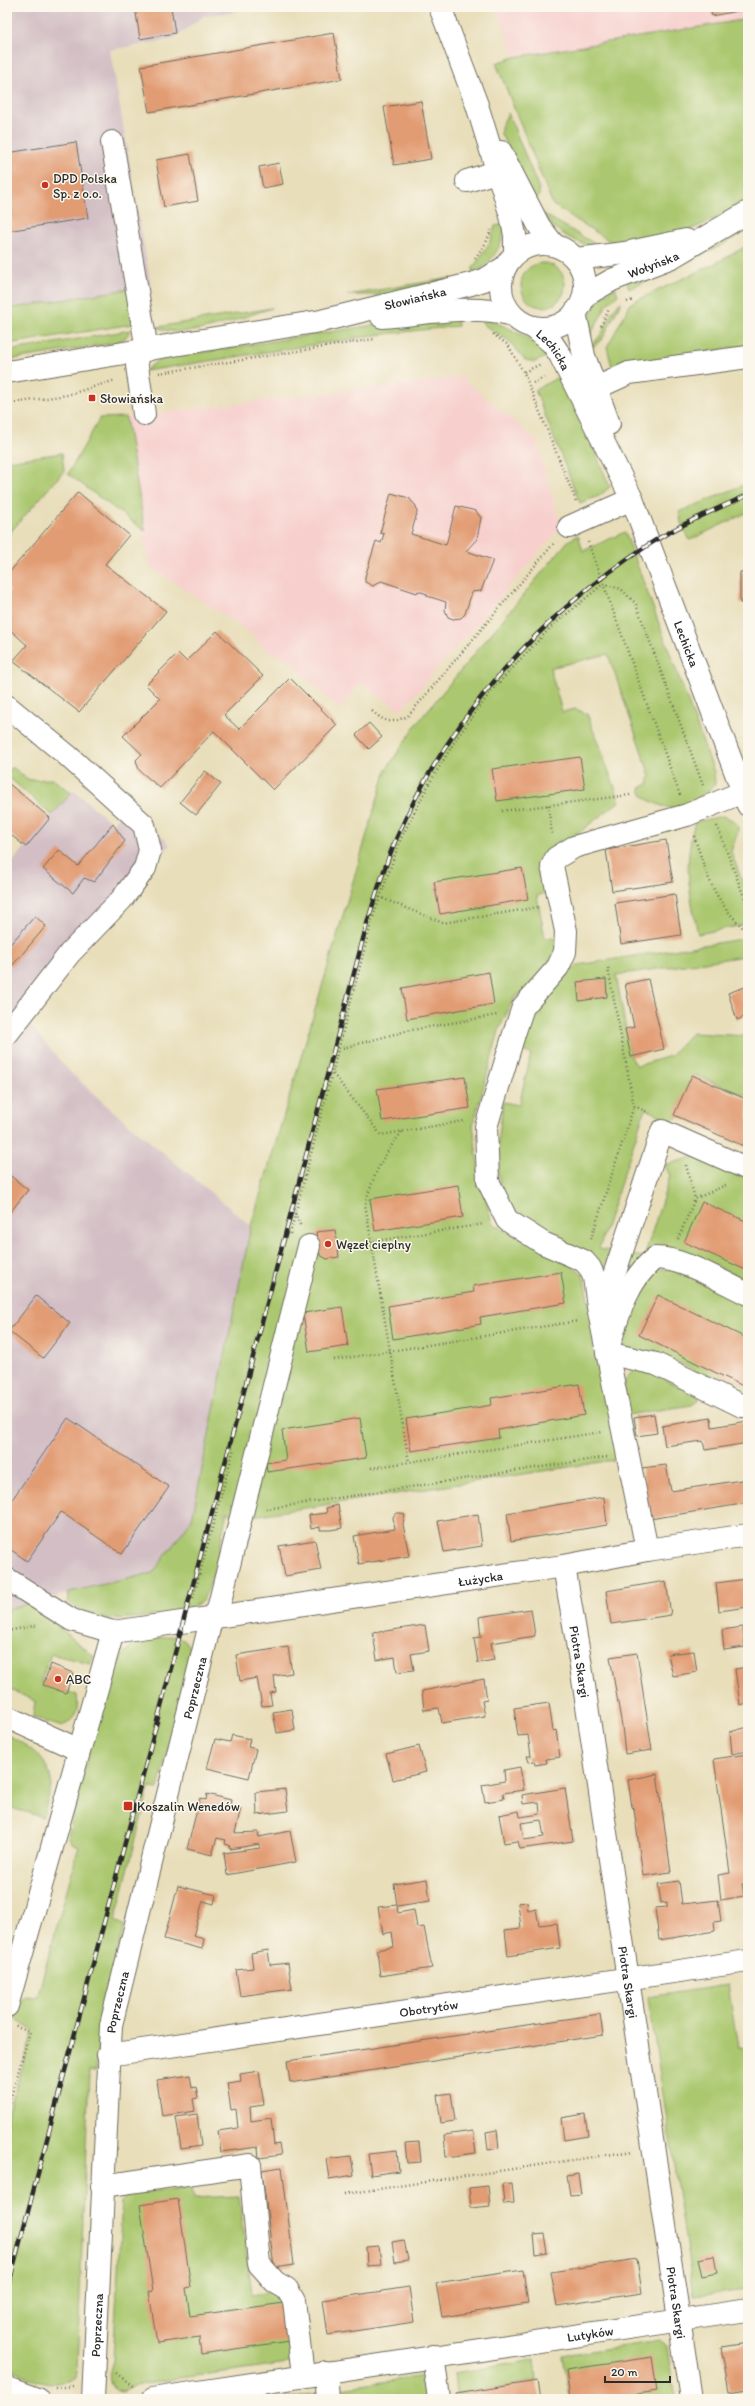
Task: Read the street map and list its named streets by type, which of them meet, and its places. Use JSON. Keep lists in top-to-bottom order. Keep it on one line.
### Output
{"streets":{"street":["Wołyńska","Słowiańska","Lechicka","Łużycka","Piotra Skargi","Poprzeczna","Obotrytów","Lutyków"]},"crossings":[["Wołyńska","Słowiańska"],["Wołyńska","Lechicka"],["Słowiańska","Lechicka"],["Łużycka","Piotra Skargi"],["Łużycka","Poprzeczna"],["Piotra Skargi","Obotrytów"],["Piotra Skargi","Lutyków"],["Poprzeczna","Obotrytów"]],"places":{"other":["DPD Polska Sp. z o.o.","Węzeł cieplny","ABC"],"transit":["Słowiańska","Koszalin Wenedów"]},"scale_bar":"20 m"}
